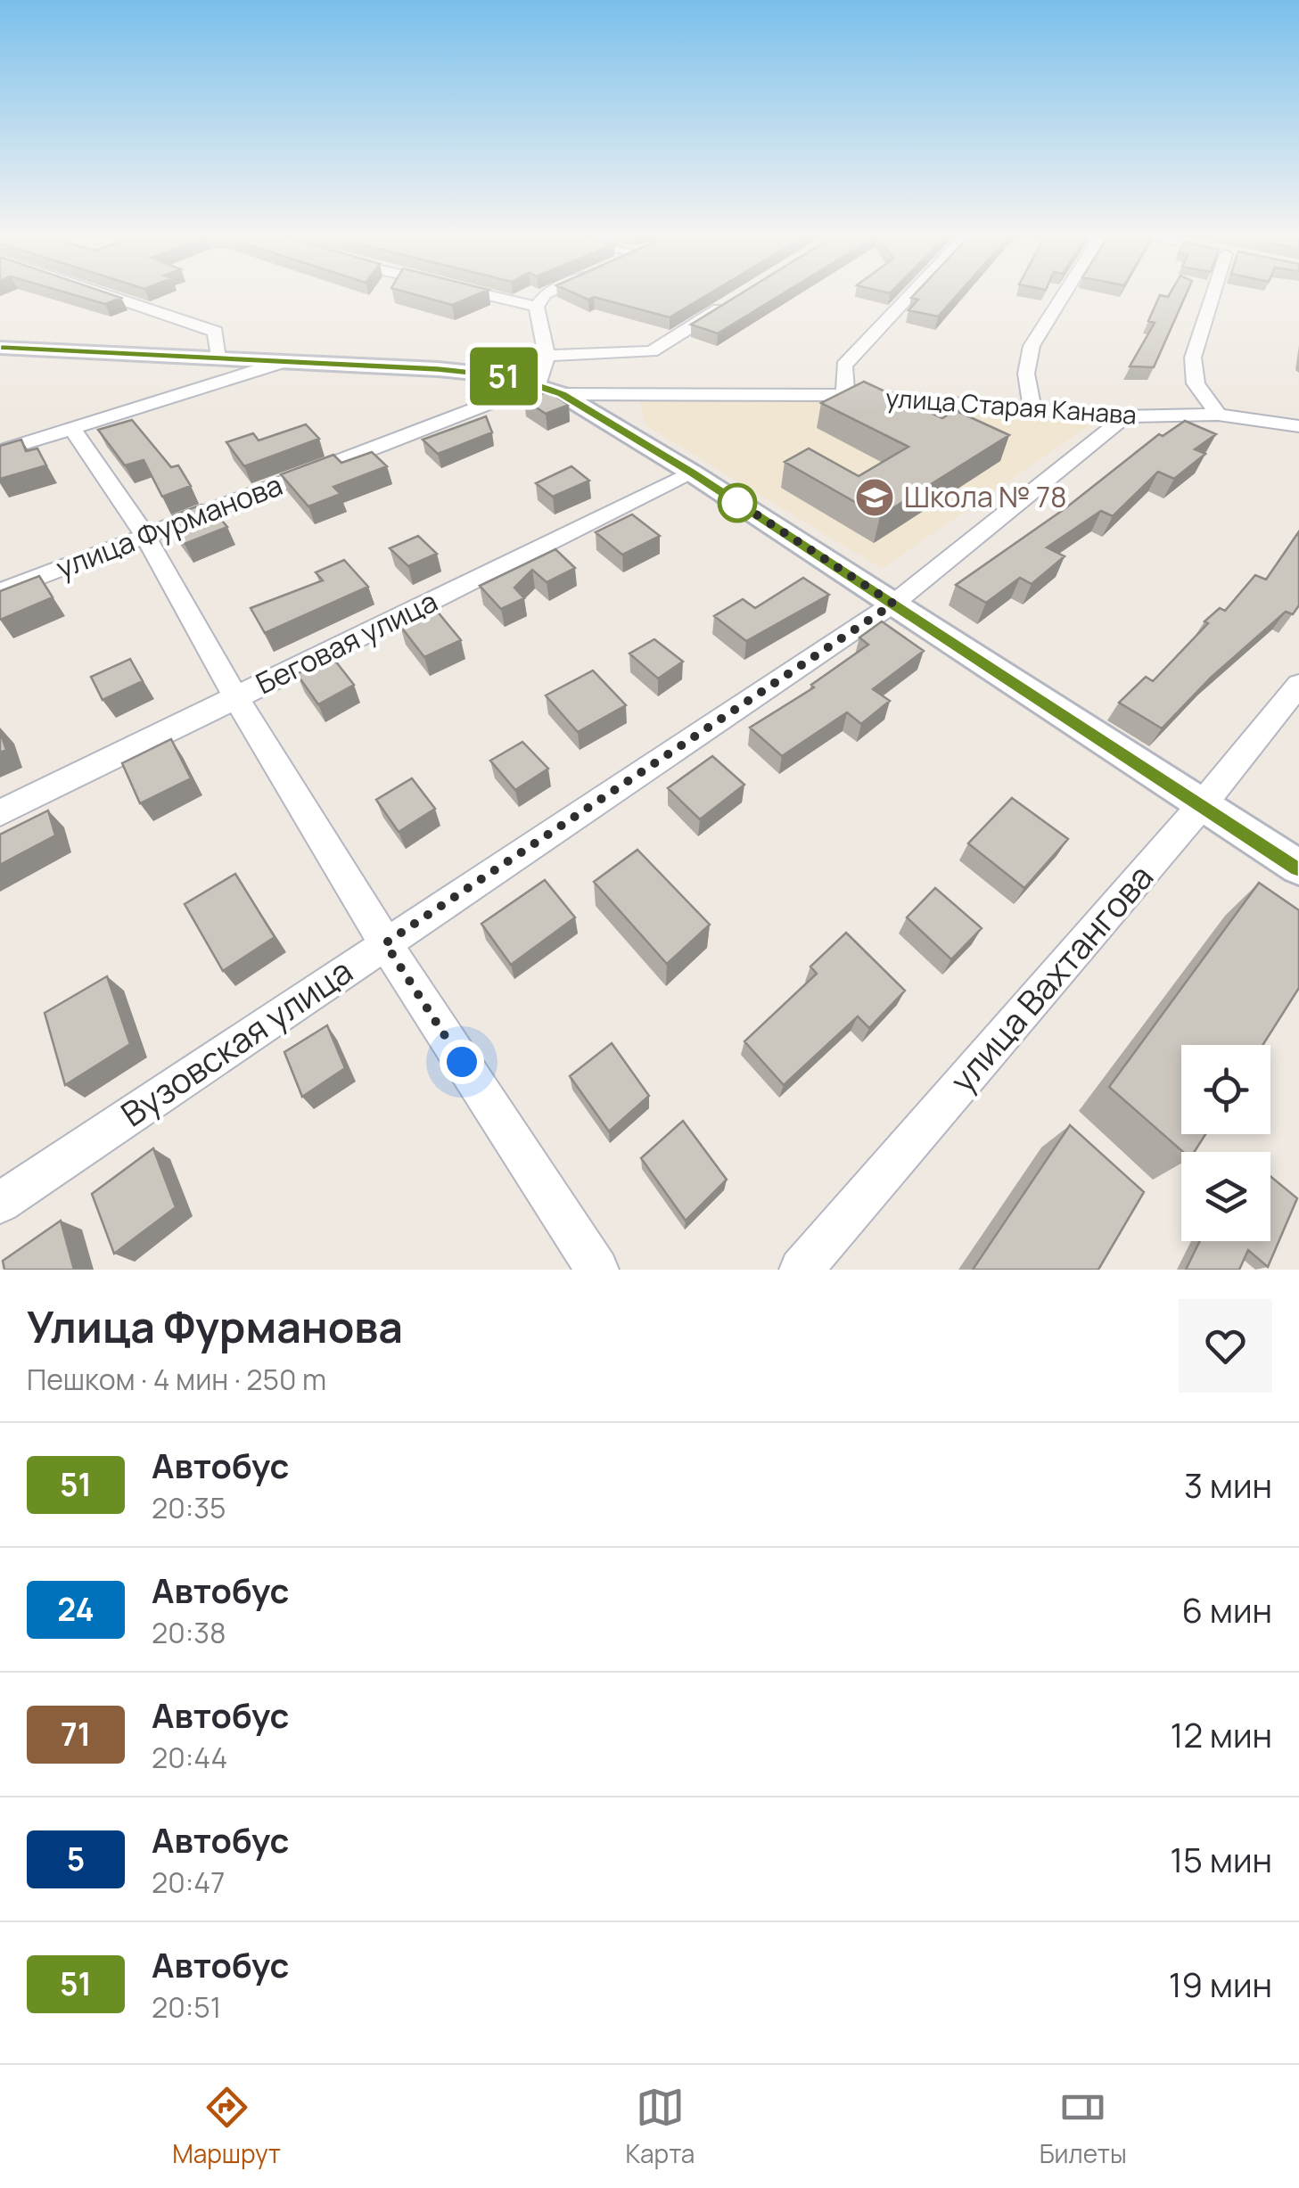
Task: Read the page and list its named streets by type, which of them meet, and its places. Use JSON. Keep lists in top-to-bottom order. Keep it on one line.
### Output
{"streets":{"street":["улица Старая Канава","улица Фурманова","Беговая улица","улица Вахтангова","Вузовская улица"]},"crossings":[["улица Старая Канава","улица Фурманова"],["улица Старая Канава","Вузовская улица"]],"places":{"school or university":["Школа № 78"]},"lines":["bus line 51"],"page":{"on_map":"51","heading":["Улица Фурманова","Пешком · 4 мин · 250 m"],"list":[{"mark":"51","name":"Автобус","note":"20:35","value":"3 мин"},{"mark":"24","name":"Автобус","note":"20:38","value":"6 мин"},{"mark":"71","name":"Автобус","note":"20:44","value":"12 мин"},{"mark":"5","name":"Автобус","note":"20:47","value":"15 мин"},{"mark":"51","name":"Автобус","note":"20:51","value":"19 мин"}],"tabs":["Маршрут","Карта","Билеты"]}}
